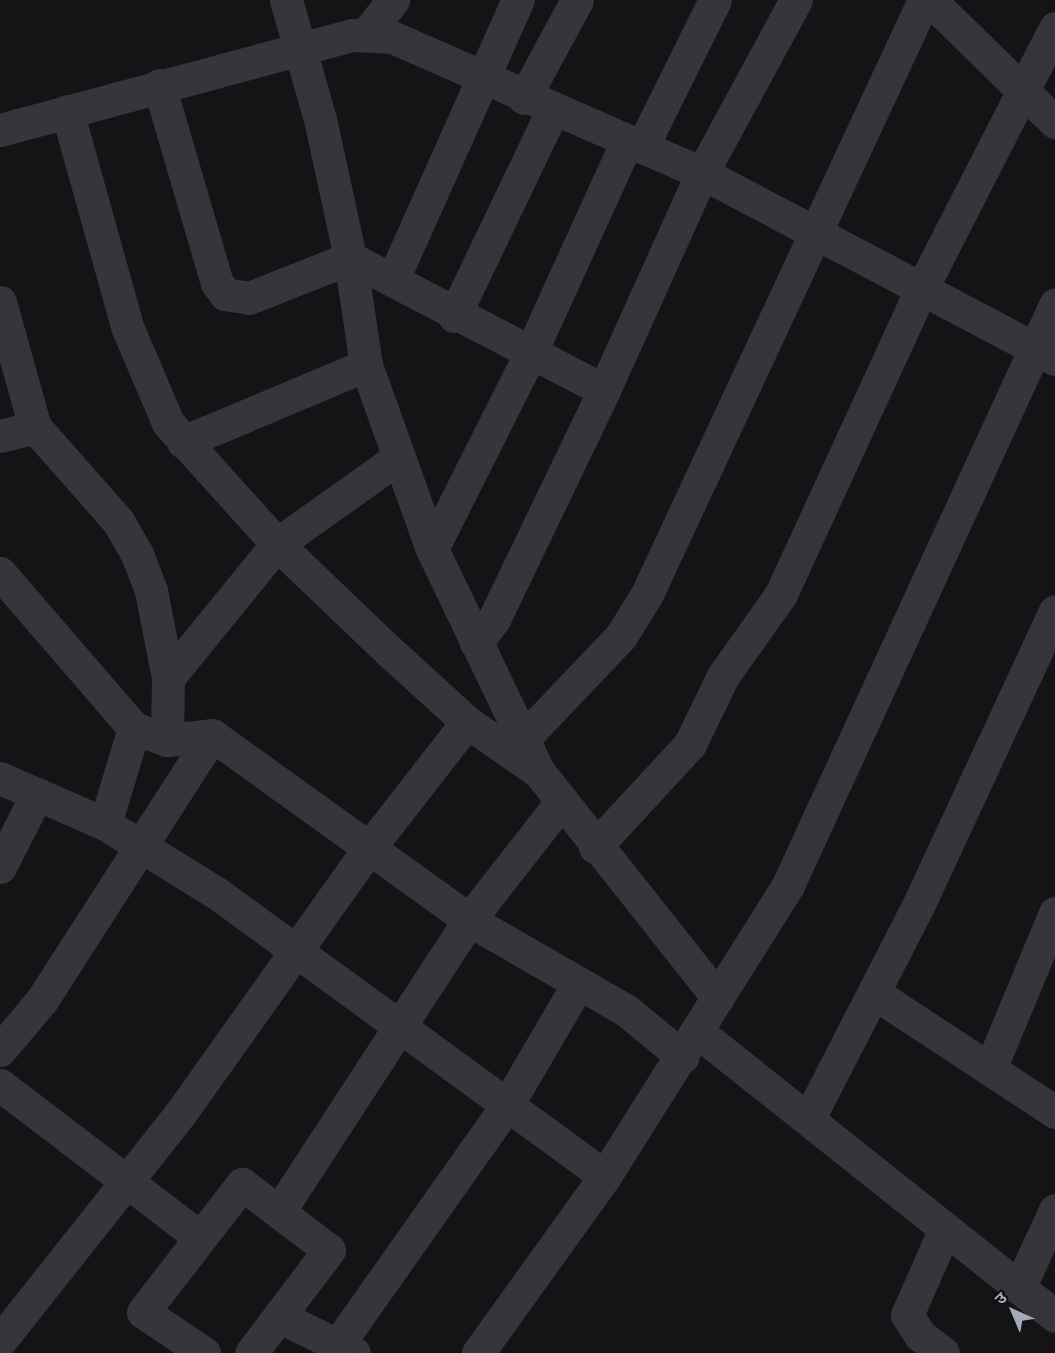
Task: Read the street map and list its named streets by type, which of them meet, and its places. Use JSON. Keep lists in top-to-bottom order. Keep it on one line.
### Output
{"north":"top left"}
